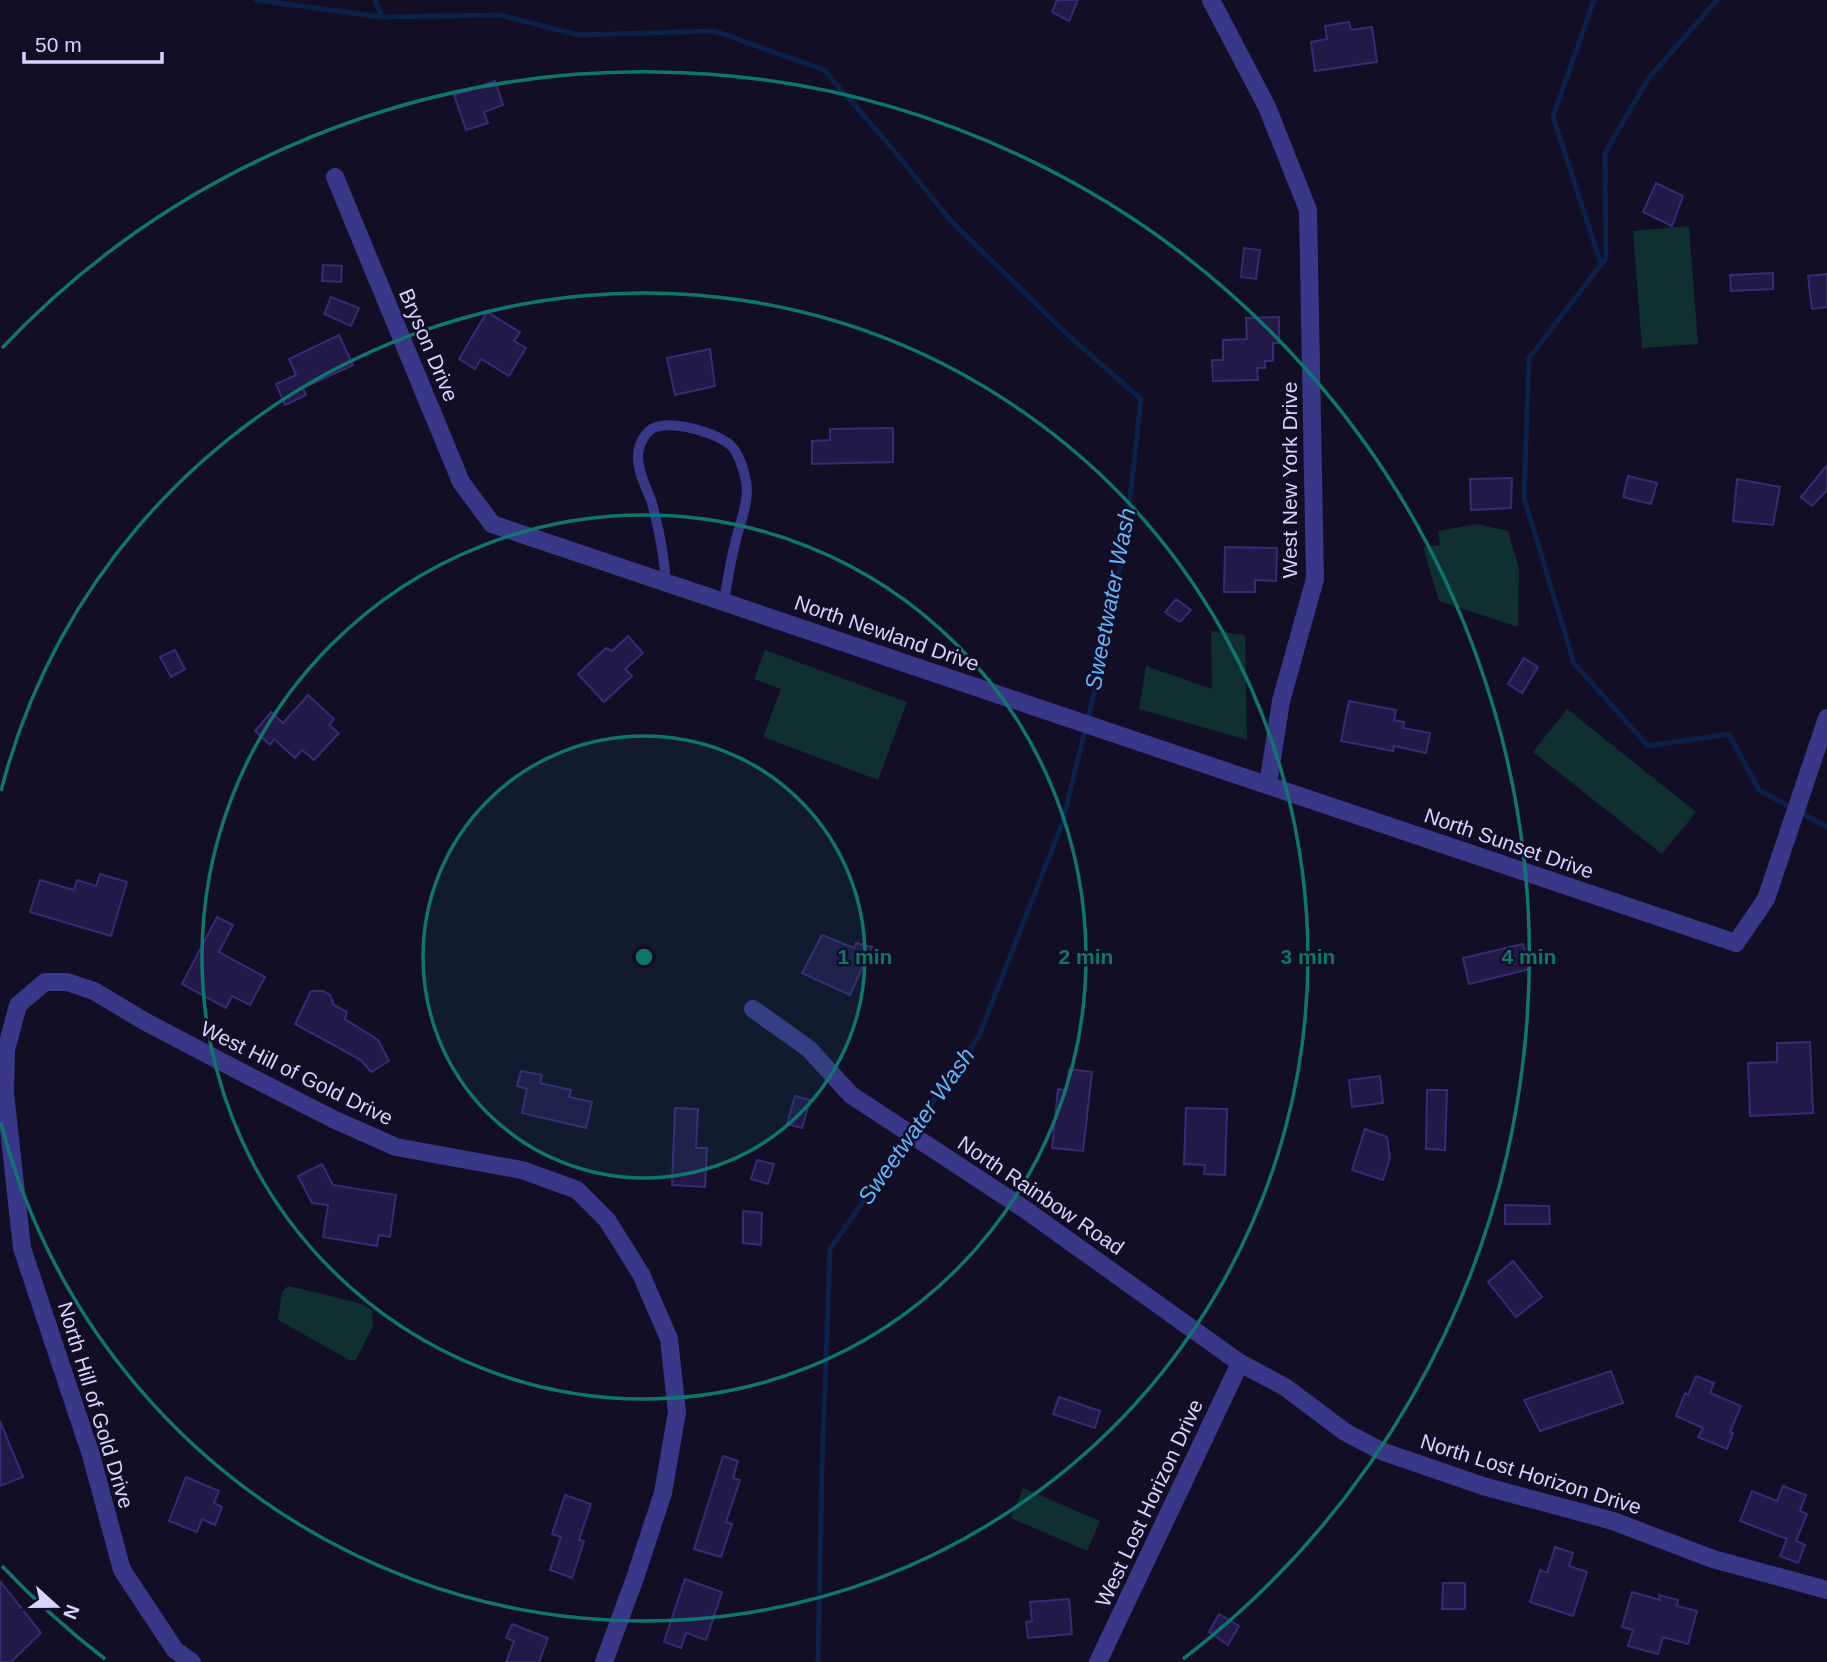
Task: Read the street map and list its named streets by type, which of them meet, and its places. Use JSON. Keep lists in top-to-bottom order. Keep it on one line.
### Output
{"streets":{"street":["Bryson Drive","West New York Drive","North Newland Drive","North Sunset Drive","West Hill of Gold Drive","North Rainbow Road","North Hill of Gold Drive","North Lost Horizon Drive","West Lost Horizon Drive"]},"crossings":[["Bryson Drive","North Newland Drive"],["West New York Drive","North Newland Drive"],["West New York Drive","North Sunset Drive"],["North Newland Drive","North Sunset Drive"],["West Hill of Gold Drive","North Hill of Gold Drive"],["North Rainbow Road","North Lost Horizon Drive"],["North Rainbow Road","West Lost Horizon Drive"],["North Lost Horizon Drive","West Lost Horizon Drive"]],"water":["Sweetwater Wash"],"scale_bar":"50 m","north":"right","rings":["1 min","2 min","3 min","4 min"]}
